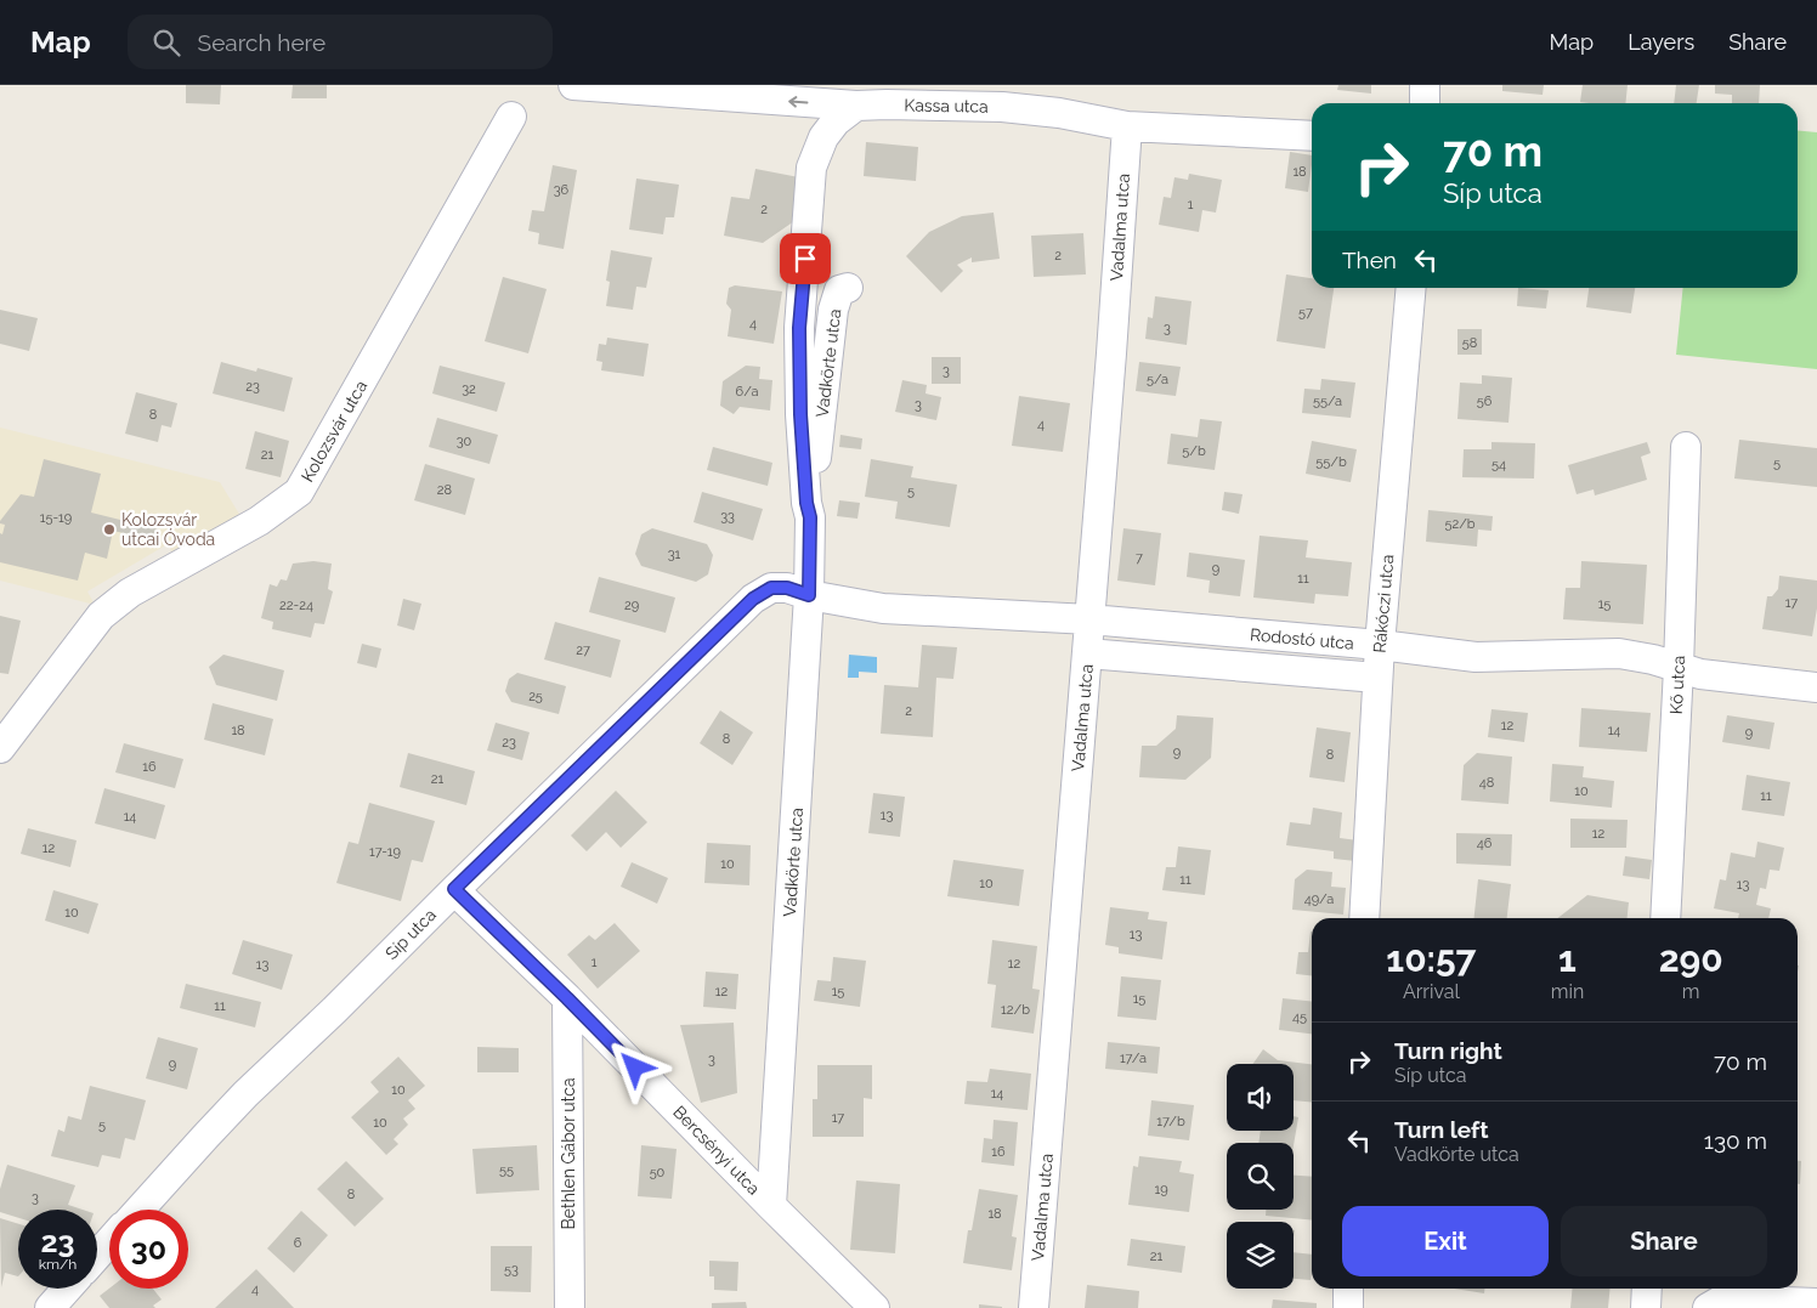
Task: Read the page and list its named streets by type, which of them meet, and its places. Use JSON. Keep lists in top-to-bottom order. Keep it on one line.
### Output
{"streets":{"street":["Kassa utca","Vadalma utca","Vadkörte utca","Kolozsvár utca","Rákóczi utca","Rodostó utca","Kő utca","Síp utca","Bercsényi utca","Bethlen Gábor utca"]},"crossings":[["Kassa utca","Vadalma utca"],["Kassa utca","Vadkörte utca"],["Vadalma utca","Rodostó utca"],["Vadkörte utca","Rodostó utca"],["Vadkörte utca","Síp utca"],["Vadkörte utca","Bercsényi utca"],["Rákóczi utca","Rodostó utca"],["Rodostó utca","Kő utca"],["Rodostó utca","Síp utca"],["Síp utca","Bercsényi utca"],["Bercsényi utca","Bethlen Gábor utca"]],"one_way":["Kassa utca"],"places":["Kolozsvár utcai Óvoda"],"house_numbers":["18","36","1","2","2","57","4","3","58","3","5/a","23","32","6/a","55/a","56","3","8","4","30","5/b","21","55/b","5","54","28","5","33","15-19","52/b","31","7","9","11","17","15","22-24","29","27","25","2","12","18","14","9","8","23","9","8","16","21","48","10","11","13","14","12","46","12","17-19","10","11","10","13","49/a","10","13","1","12","13","12","15","15","11","12/b","45","17/a","3","9","10","14","17","17/b","10","5","16","55","50","19","8","3","18","6","21","53","4"],"page":{"header":"Map","search":"Search here","nav":["Map","Layers","Share"],"turn":["70 m","Síp utca"],"then":"Then","eta":["10:57","Arrival","1","min","290","m"],"list":[{"name":"Turn right","note":"Síp utca","value":"70 m"},{"name":"Turn left","note":"Vadkörte utca","value":"130 m"}],"buttons":["Exit","Share"],"speed":"23 km/h","limit":"30"}}
